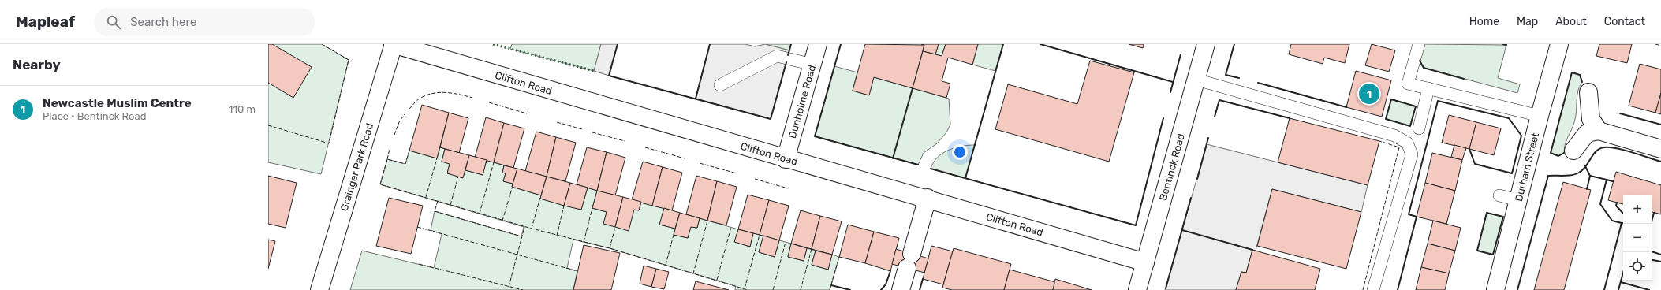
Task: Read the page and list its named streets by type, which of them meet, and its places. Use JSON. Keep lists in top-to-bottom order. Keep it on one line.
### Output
{"streets":{"street":["Clifton Road","Dunholme Road","Grainger Park Road","Bentinck Road","Durham Street"]},"crossings":[["Clifton Road","Dunholme Road"],["Clifton Road","Grainger Park Road"],["Clifton Road","Bentinck Road"]],"page":{"header":"Mapleaf","search":"Search here","nav":["Home","Map","About","Contact"],"heading":"Nearby","pins":"1","list":[{"mark":"1","name":"Newcastle Muslim Centre","note":"Place · Bentinck Road","value":"110 m"}],"map_buttons":["+","−"]}}
